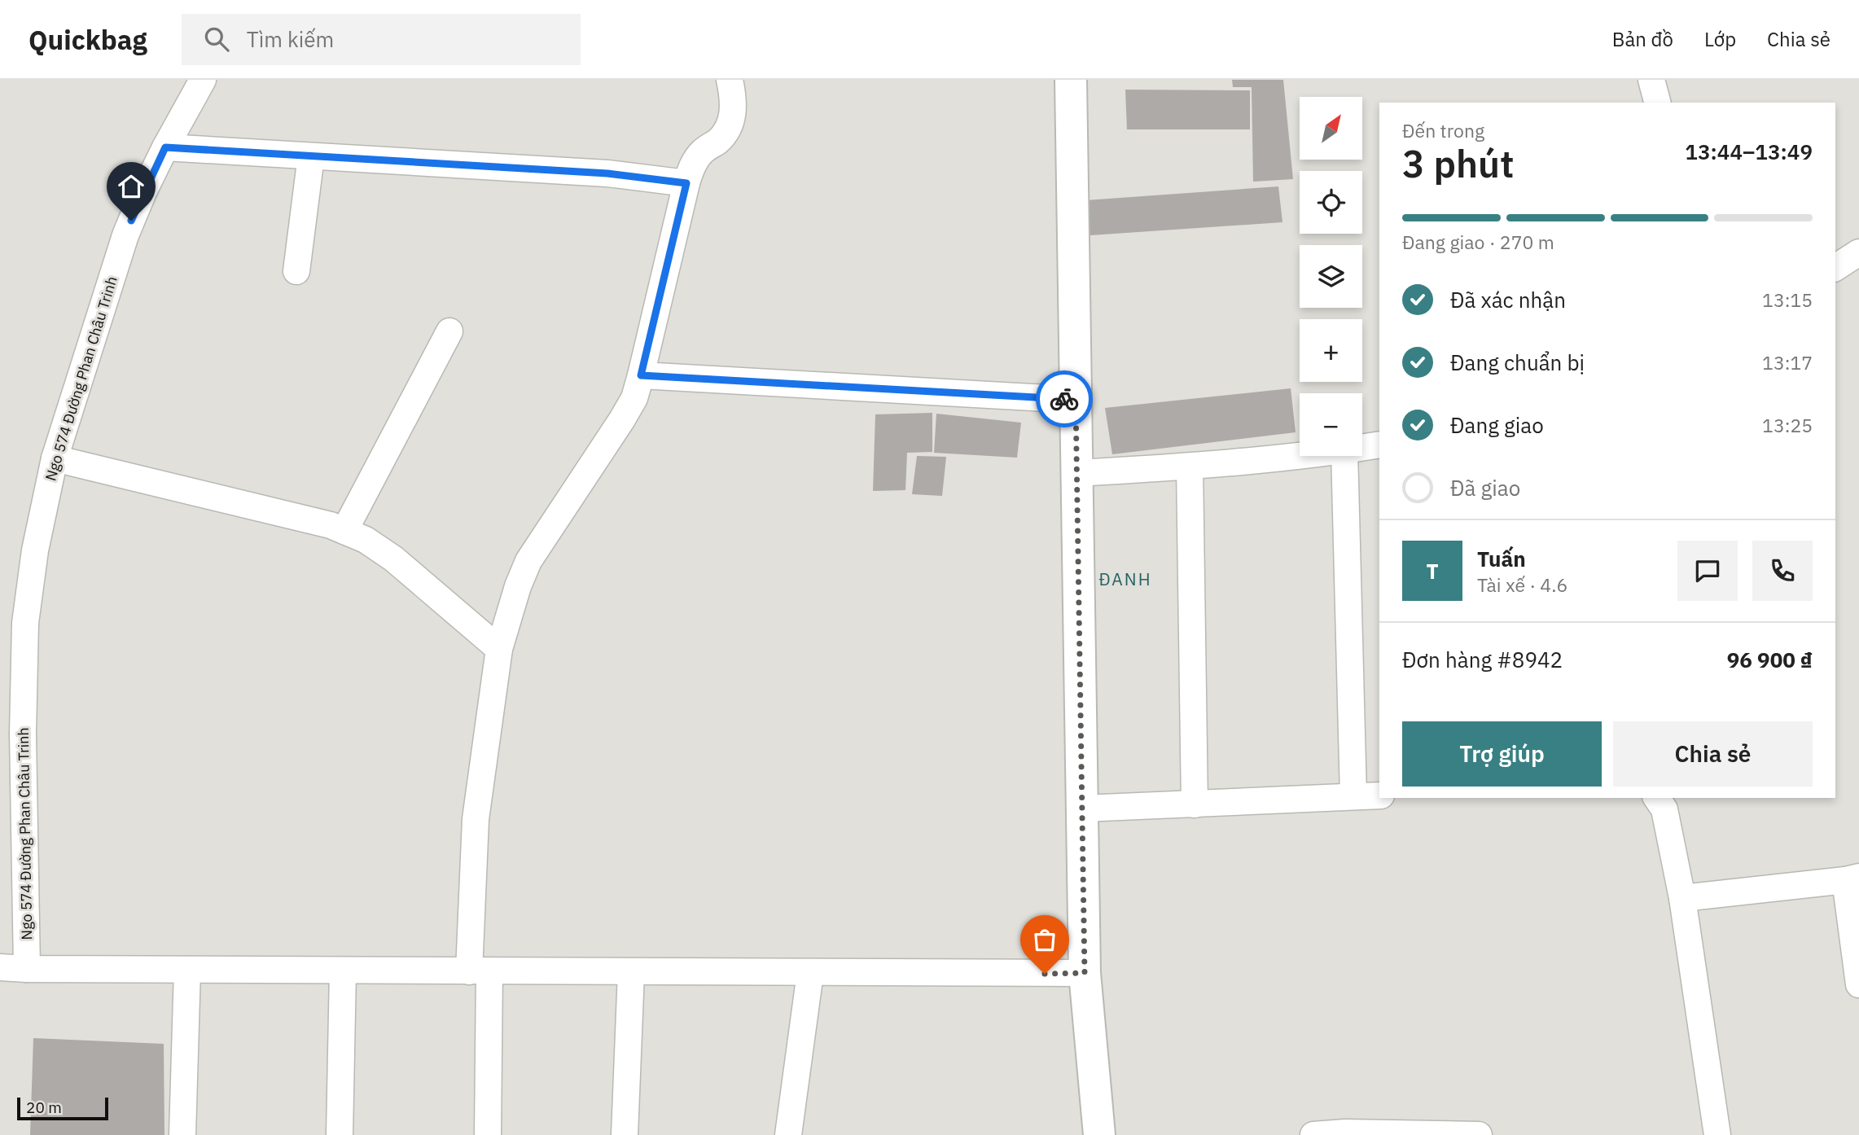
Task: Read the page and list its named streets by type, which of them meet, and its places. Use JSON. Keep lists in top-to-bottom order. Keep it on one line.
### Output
{"streets":{"street":["Ngo 574 Đường Phan Châu Trinh"]},"districts":["ĐANH"],"scale_bar":"20 m","north":"top right","page":{"header":"Quickbag","search":"Tìm kiếm","nav":["Bản đồ","Lớp","Chia sẻ"],"map_buttons":["+","−"],"heading":["3 phút","Đến trong","13:44–13:49"],"panel":["Tuấn","Tài xế · 4.6","Đơn hàng #8942","96 900 ₫"],"bar":"Đang giao · 270 m","list":[["Đã xác nhận","13:15"],["Đang chuẩn bị","13:17"],["Đang giao","13:25"],"Đã giao"],"round":"T","buttons":["Trợ giúp","Chia sẻ"],"scale":"20 m"}}
